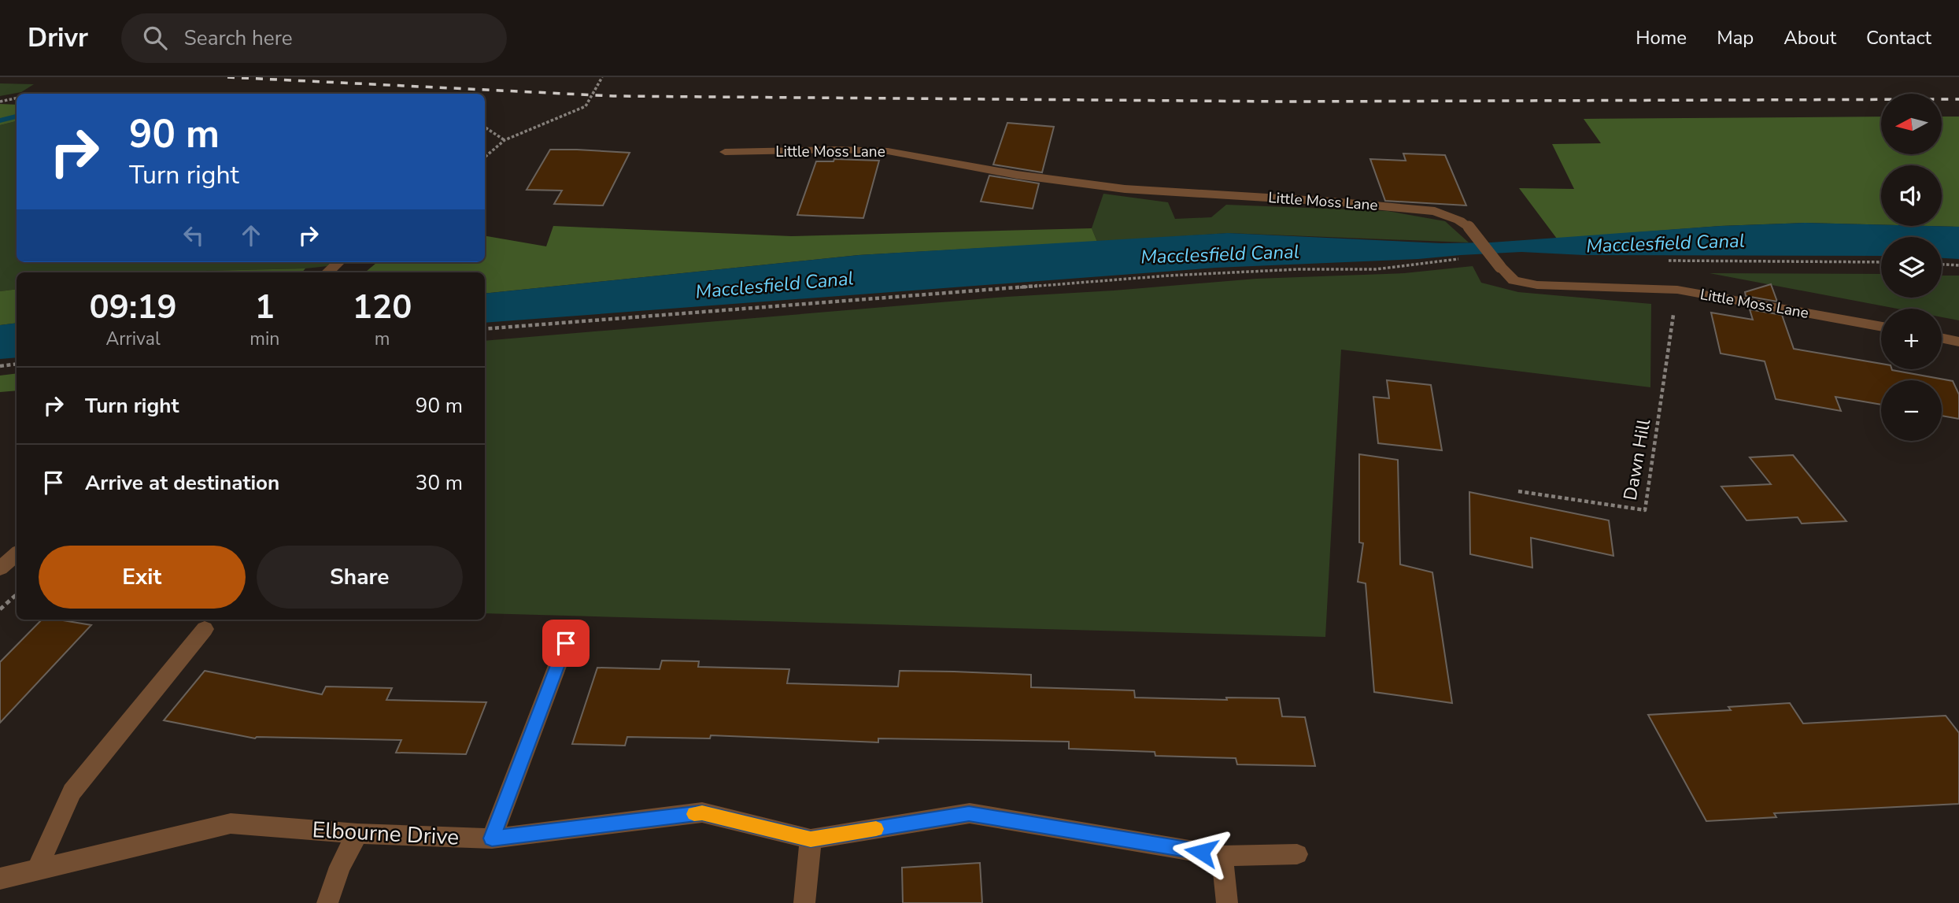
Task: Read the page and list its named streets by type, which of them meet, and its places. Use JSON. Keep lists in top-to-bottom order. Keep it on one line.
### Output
{"streets":{"street":["Little Moss Lane","Elbourne Drive"],"path":["Dawn Hill"]},"crossings":[["Little Moss Lane","Dawn Hill"]],"water":["Macclesfield Canal"],"north":"left","page":{"header":"Drivr","search":"Search here","nav":["Home","Map","About","Contact"],"map_buttons":["+","−"],"turn":["90 m","Turn right"],"eta":["09:19","Arrival","1","min","120","m"],"list":[{"name":"Turn right","value":"90 m"},{"name":"Arrive at destination","value":"30 m"}],"buttons":["Exit","Share"]}}
